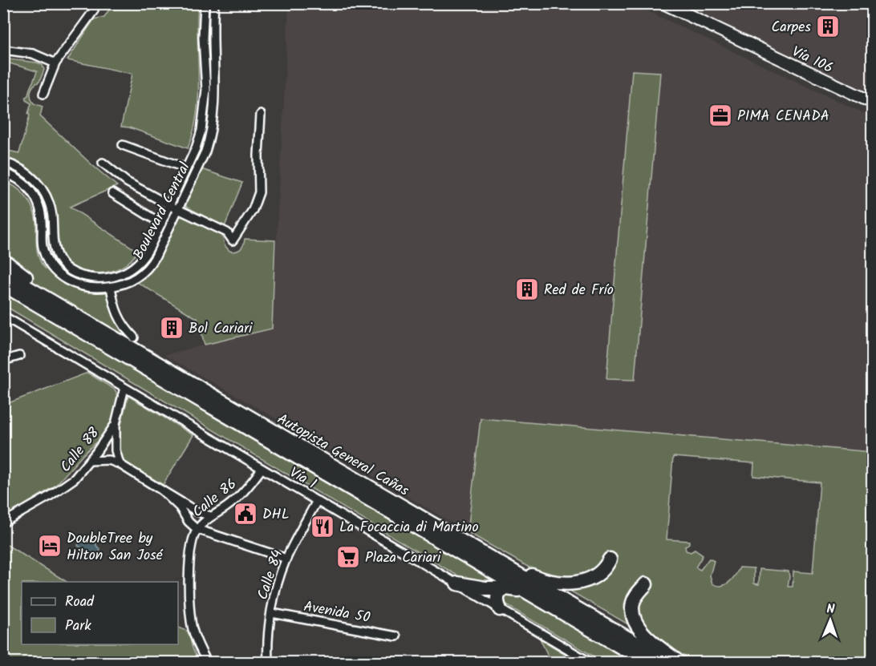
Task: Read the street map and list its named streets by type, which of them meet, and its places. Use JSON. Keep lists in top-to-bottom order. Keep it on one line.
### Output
{"streets":{"highway":["Autopista General Cañas"],"main road":["Vía 106"],"street":["Boulevard Central","Calle 88","Vía 1","Calle 86","Calle 84","Avenida 50"]},"crossings":[["Calle 88","Vía 1"],["Vía 1","Calle 86"],["Vía 1","Calle 84"],["Calle 84","Avenida 50"]],"places":{"building":["Carpes","Red de Frío","Bol Cariari"],"office":["PIMA CENADA"],"public building":["DHL"],"restaurant":["La Focaccia di Martino"],"hotel":["DoubleTree by Hilton San José"],"supermarket":["Plaza Cariari"]},"legend":["Road","Park"],"north":"top"}
